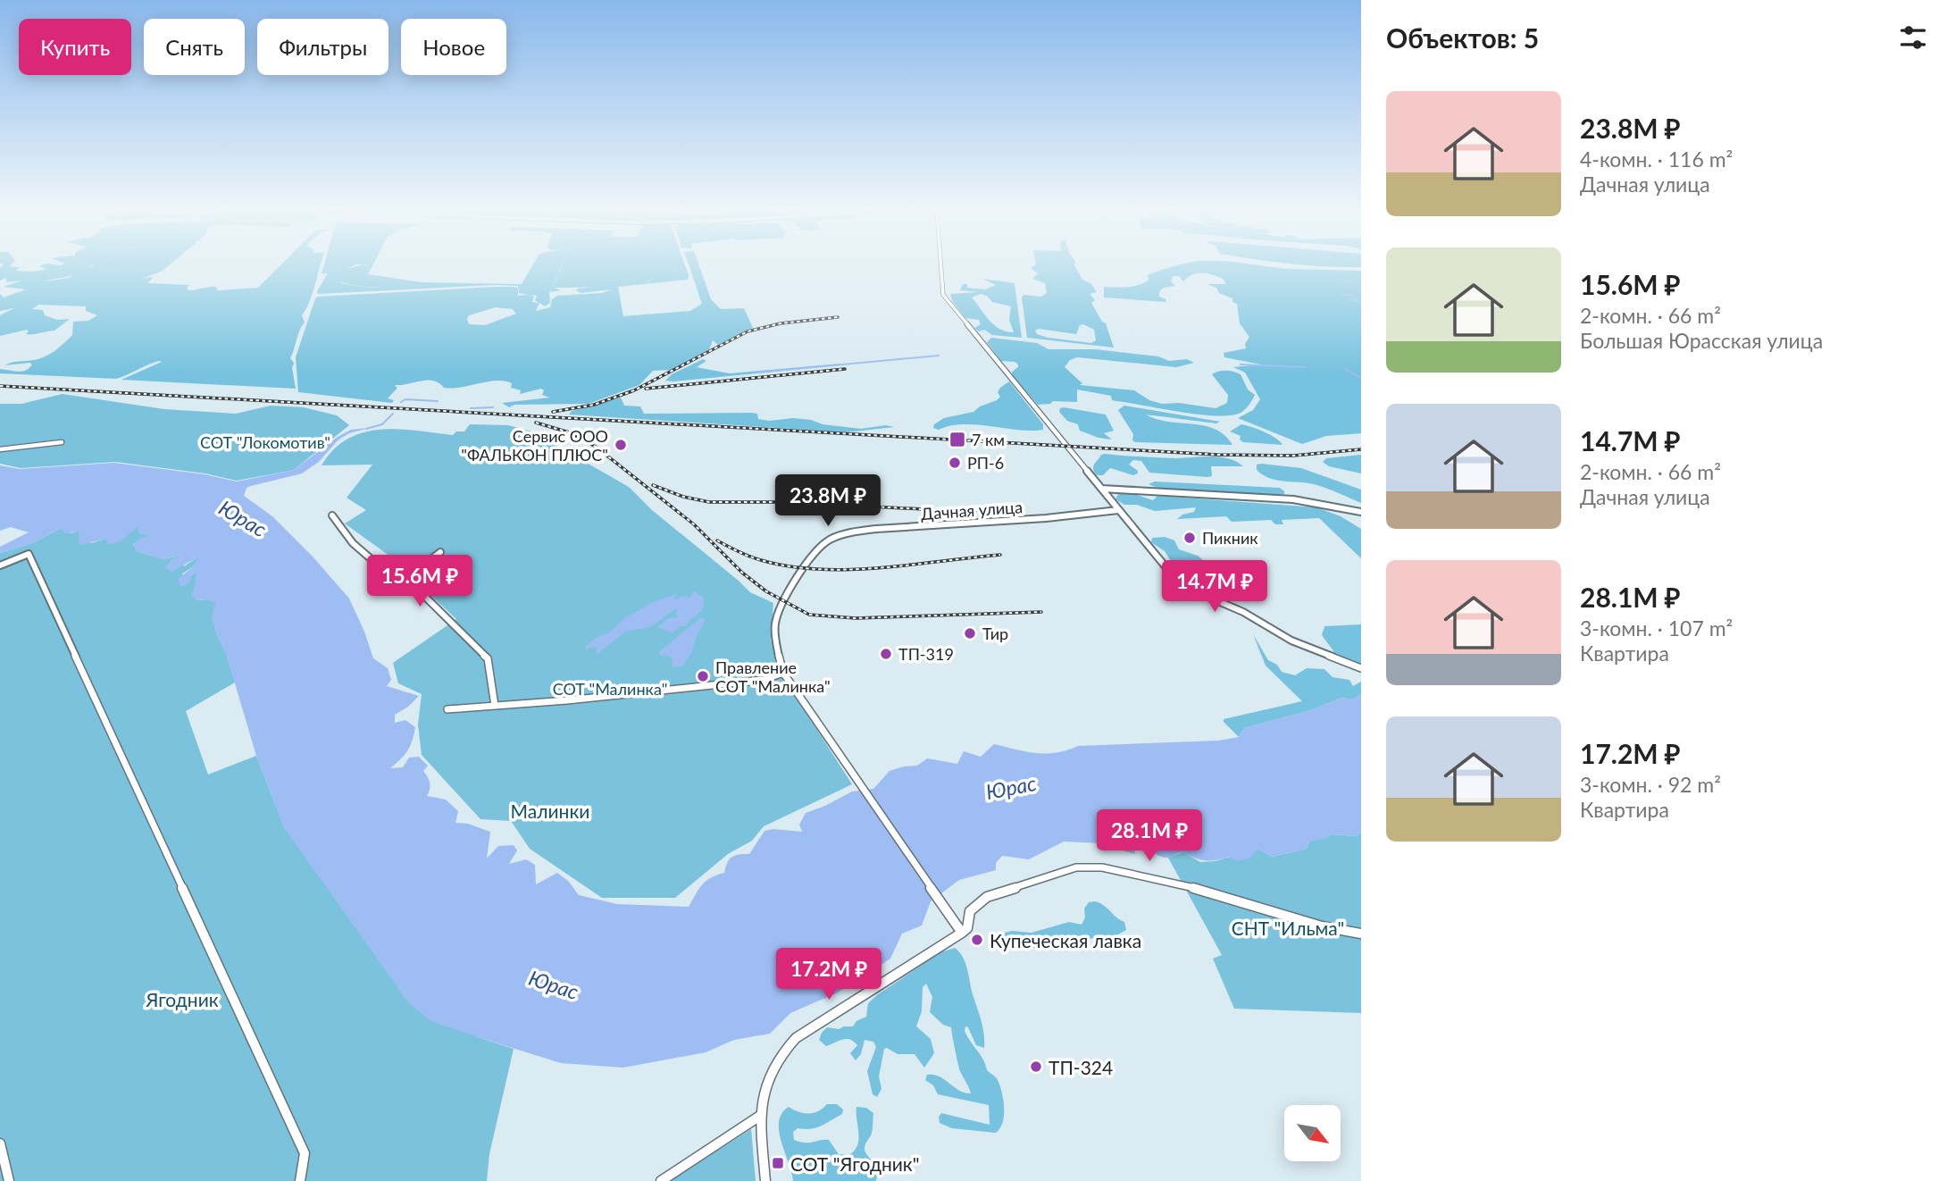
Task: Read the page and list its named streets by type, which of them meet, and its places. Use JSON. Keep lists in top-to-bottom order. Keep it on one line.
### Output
{"streets":{"street":["Дачная улица"]},"water":["Юрас"],"parks":["СОТ \"Локомотив\"","СОТ \"Малинка\"","Малинки","СНТ \"Ильма\"","Ягодник"],"places":{"transit":["7 км","СОТ \"Ягодник\""],"other":["Сервис ООО \"ФАЛЬКОН ПЛЮС\"","РП-6","Пикник","Тир","ТП-319","Правление СОТ \"Малинка\"","Купеческая лавка","ТП-324"]},"north":"bottom right","page":{"heading":"Объектов: 5","chip":["Купить","Снять","Фильтры","Новое"],"list":[{"name":"23.8M ₽","note":"4-комн. · 116 m² · Дачная улица"},{"name":"15.6M ₽","note":"2-комн. · 66 m² · Большая Юрасская улица"},{"name":"14.7M ₽","note":"2-комн. · 66 m² · Дачная улица"},{"name":"28.1M ₽","note":"3-комн. · 107 m² · Квартира"},{"name":"17.2M ₽","note":"3-комн. · 92 m² · Квартира"}],"price":["23.8M ₽","15.6M ₽","14.7M ₽","28.1M ₽","17.2M ₽"]}}
